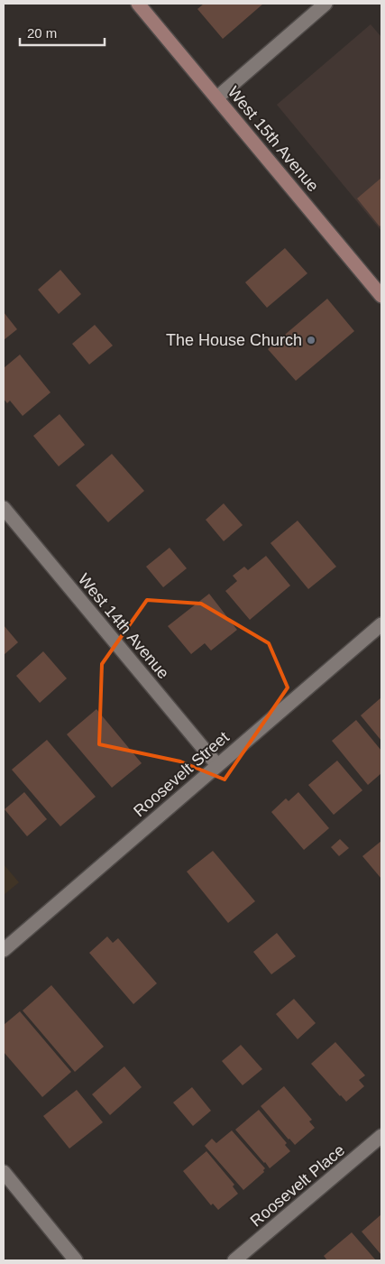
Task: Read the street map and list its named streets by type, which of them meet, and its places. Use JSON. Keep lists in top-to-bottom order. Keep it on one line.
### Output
{"streets":{"main road":["West 15th Avenue"],"street":["West 14th Avenue","Roosevelt Street","Roosevelt Place"]},"crossings":[["West 14th Avenue","Roosevelt Street"]],"places":["The House Church"],"scale_bar":"20 m"}
